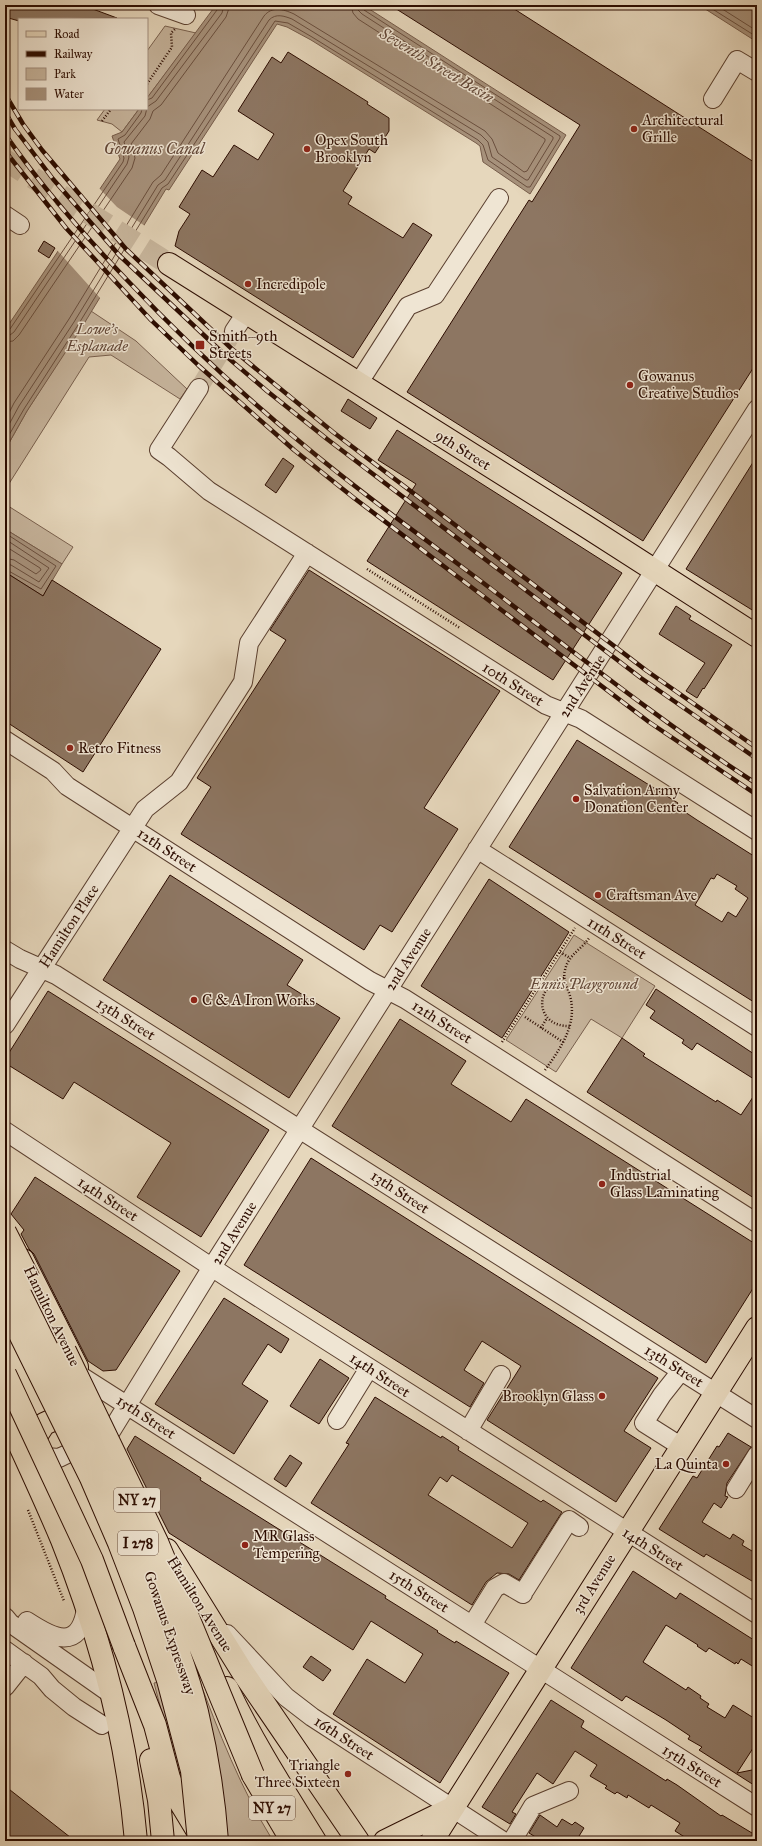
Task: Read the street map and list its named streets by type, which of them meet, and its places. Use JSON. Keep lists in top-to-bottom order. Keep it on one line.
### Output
{"streets":{"main road":["9th Street","Hamilton Avenue","NY 27","I 278","3rd Avenue","Gowanus Expressway"],"street":["10th Street","2nd Avenue","12th Street","Hamilton Place","11th Street","13th Street","14th Street","15th Street","16th Street"]},"crossings":[["9th Street","2nd Avenue"],["10th Street","2nd Avenue"],["10th Street","Hamilton Place"],["2nd Avenue","12th Street"],["2nd Avenue","11th Street"],["2nd Avenue","13th Street"],["2nd Avenue","14th Street"],["2nd Avenue","Hamilton Avenue"],["2nd Avenue","15th Street"],["12th Street","Hamilton Place"],["Hamilton Place","13th Street"],["13th Street","3rd Avenue"],["14th Street","3rd Avenue"],["Hamilton Avenue","15th Street"],["Hamilton Avenue","16th Street"],["15th Street","3rd Avenue"],["3rd Avenue","16th Street"]],"water":["Seventh Street Basin","Gowanus Canal"],"parks":["Lowe's Esplanade","Ennis Playground"],"places":{"other":["Architectural Grille","Opex South Brooklyn","Incredipole","Gowanus Creative Studios","Retro Fitness","Salvation Army Donation Center","Craftsman Ave","C & A Iron Works","Industrial Glass Laminating","Brooklyn Glass","La Quinta","MR Glass Tempering","Triangle Three Sixteen"],"transit":["Smith–9th Streets"]},"legend":["Road","Railway","Park","Water"]}
